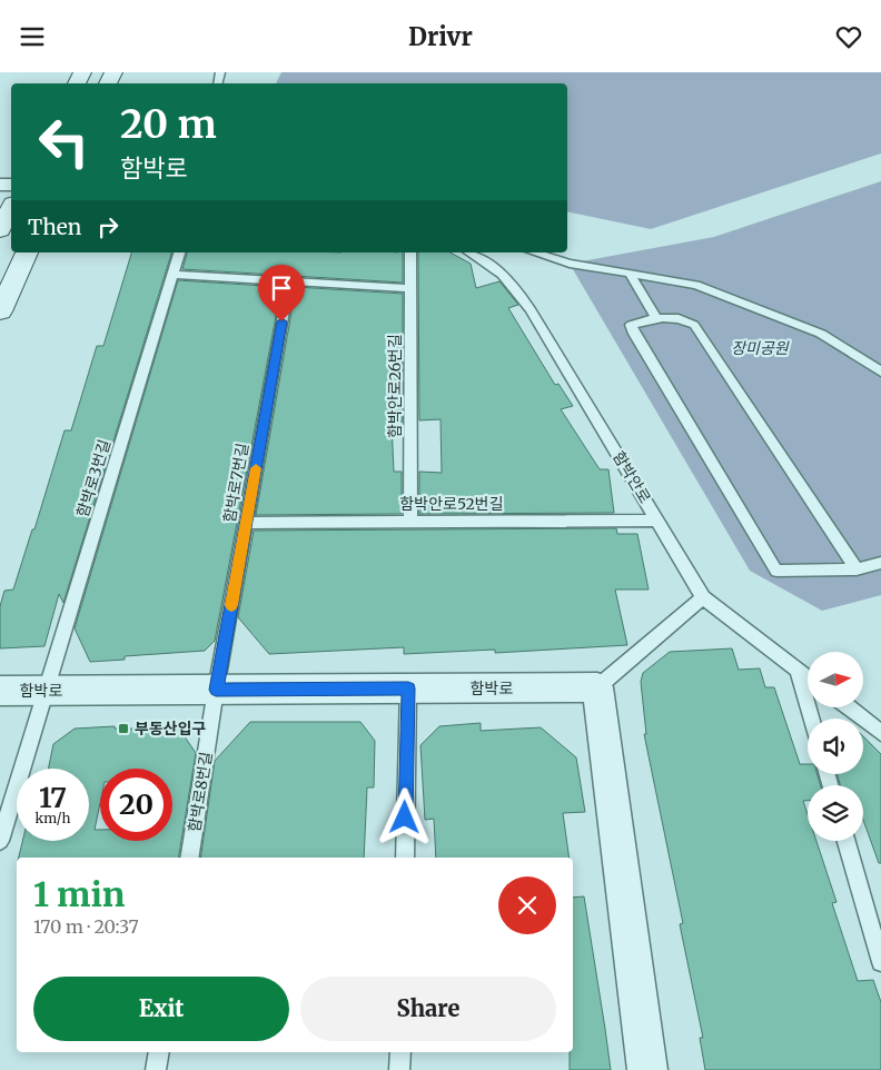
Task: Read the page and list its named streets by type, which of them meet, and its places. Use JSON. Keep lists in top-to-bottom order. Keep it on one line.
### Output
{"streets":{"street":["함박로"],"lane":["함박안로26번길","함박안로","함박로3번길","함박로7번길","함박안로52번길","함박로8번길"]},"crossings":[["함박안로26번길","함박안로52번길"],["함박안로","함박안로52번길"],["함박로3번길","함박로"],["함박로7번길","함박안로52번길"],["함박로7번길","함박로"],["함박로7번길","함박로8번길"],["함박로","함박로8번길"]],"parks":["장미공원"],"places":{"transit":["부동산입구"]},"north":"right","page":{"header":"Drivr","turn":["20 m","함박로"],"then":"Then","speed":"17 km/h","limit":"20","heading":["1 min","170 m · 20:37"],"buttons":["Exit","Share"]}}
